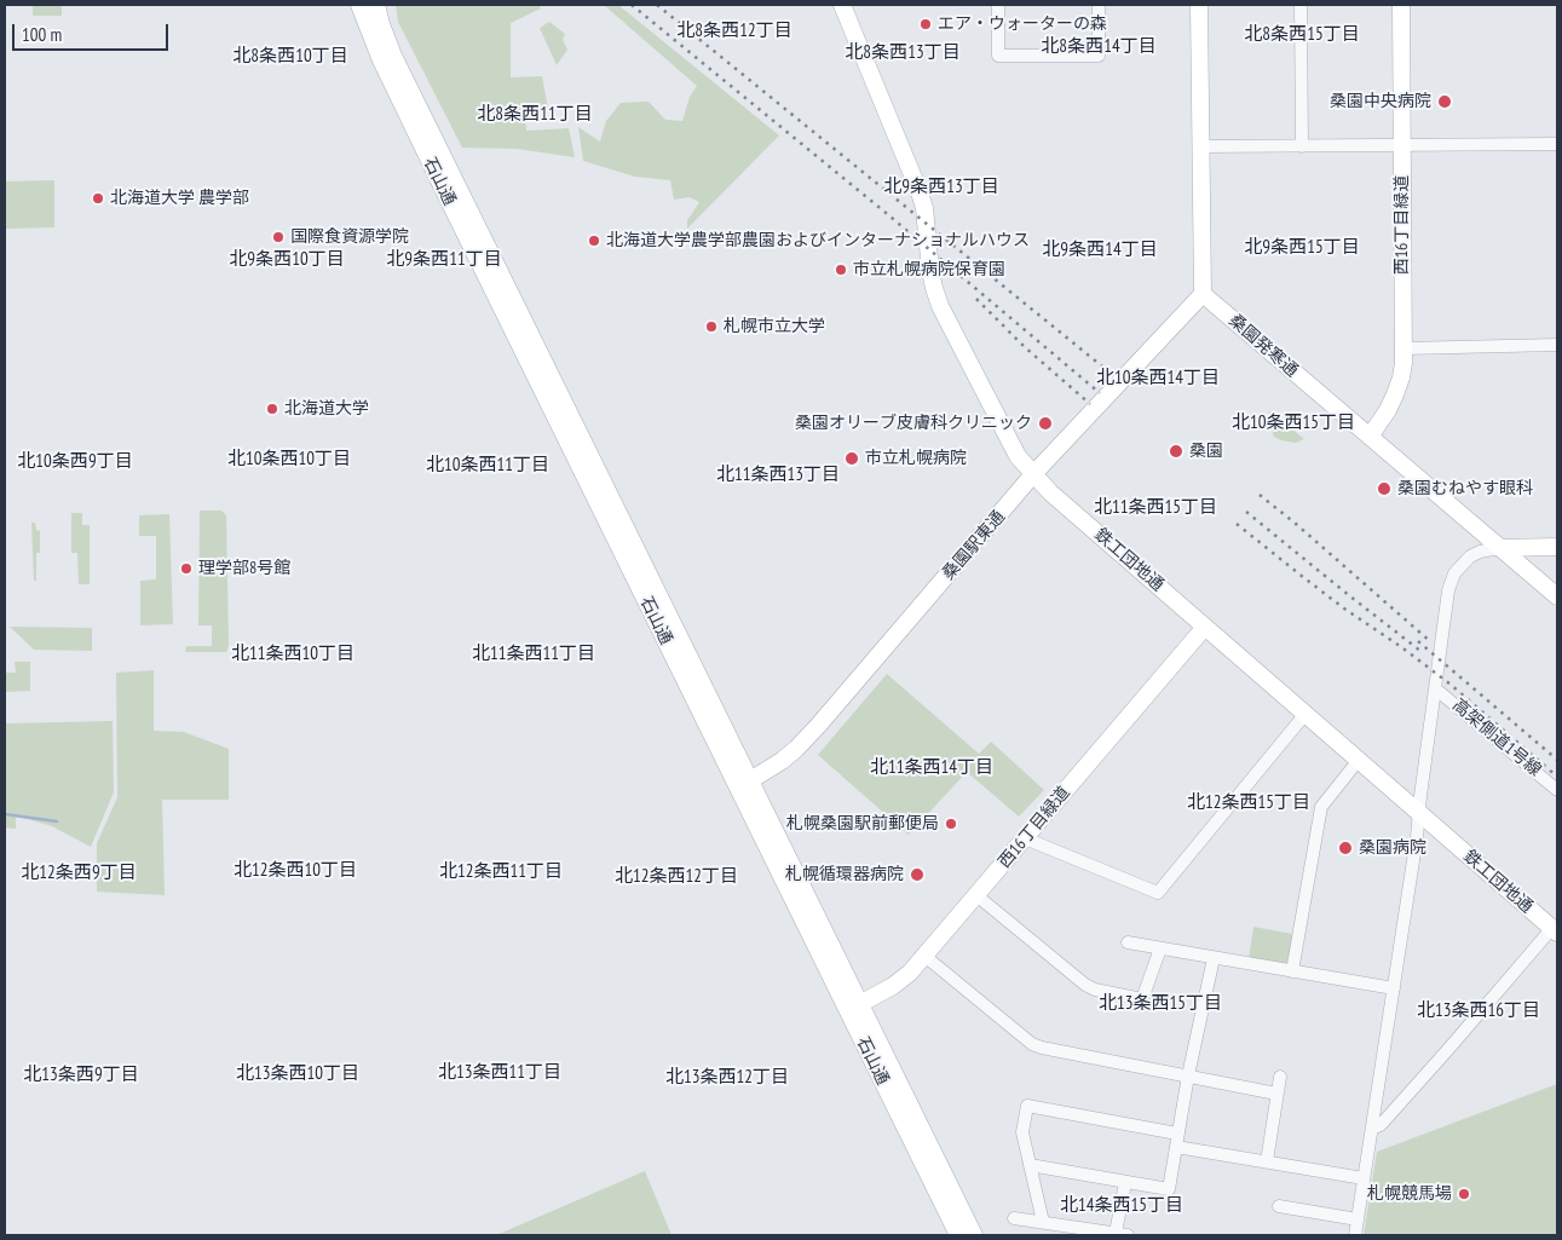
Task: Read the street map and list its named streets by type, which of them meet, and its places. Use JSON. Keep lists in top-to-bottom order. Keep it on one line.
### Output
{"streets":{"street":["石山通","西16丁目緑道","桑園発寒通","桑園駅東通","鉄工団地通","高架側道1号線"]},"crossings":[["石山通","西16丁目緑道"],["石山通","桑園駅東通"],["西16丁目緑道","桑園発寒通"],["西16丁目緑道","鉄工団地通"],["桑園発寒通","桑園駅東通"],["桑園駅東通","鉄工団地通"]],"districts":["北8条西12丁目","北8条西15丁目","北8条西14丁目","北8条西13丁目","北8条西10丁目","北8条西11丁目","北9条西13丁目","北9条西15丁目","北9条西14丁目","北9条西10丁目","北9条西11丁目","北10条西14丁目","北10条西15丁目","北10条西10丁目","北10条西9丁目","北10条西11丁目","北11条西13丁目","北11条西15丁目","北11条西10丁目","北11条西11丁目","北11条西14丁目","北12条西15丁目","北12条西10丁目","北12条西11丁目","北12条西9丁目","北12条西12丁目","北13条西15丁目","北13条西16丁目","北13条西11丁目","北13条西10丁目","北13条西9丁目","北13条西12丁目","北14条西15丁目"],"places":["エア・ウォーターの森","桑園中央病院","北海道大学 農学部","国際食資源学院","北海道大学農学部農園およびインターナショナルハウス","市立札幌病院保育園","札幌市立大学","北海道大学","桑園オリーブ皮膚科クリニック","桑園","市立札幌病院","桑園むねやす眼科","理学部8号館","札幌桑園駅前郵便局","桑園病院","札幌循環器病院","札幌競馬場"],"scale_bar":"100 m"}
